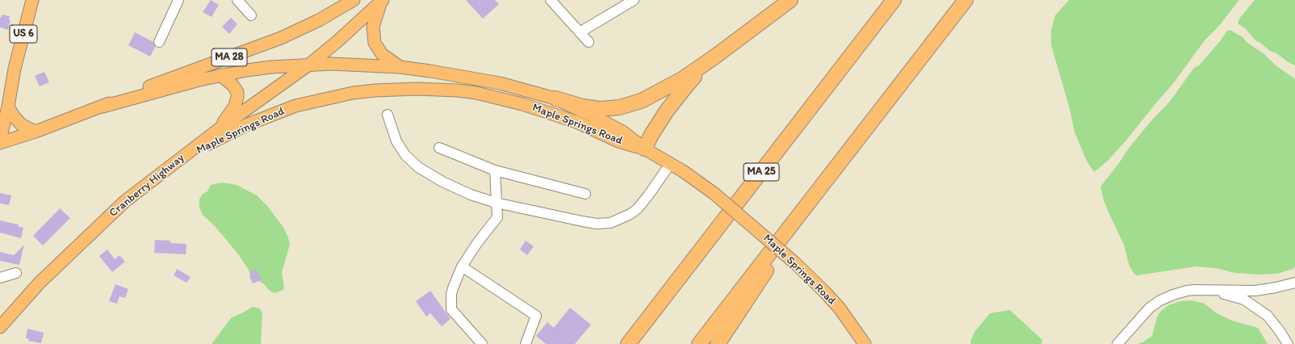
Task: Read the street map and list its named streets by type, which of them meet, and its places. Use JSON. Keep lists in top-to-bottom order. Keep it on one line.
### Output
{"streets":{"highway":["MA 25"],"main road":["US 6","MA 28","Maple Springs Road","Cranberry Highway"]},"crossings":[["Maple Springs Road","Cranberry Highway"]]}
